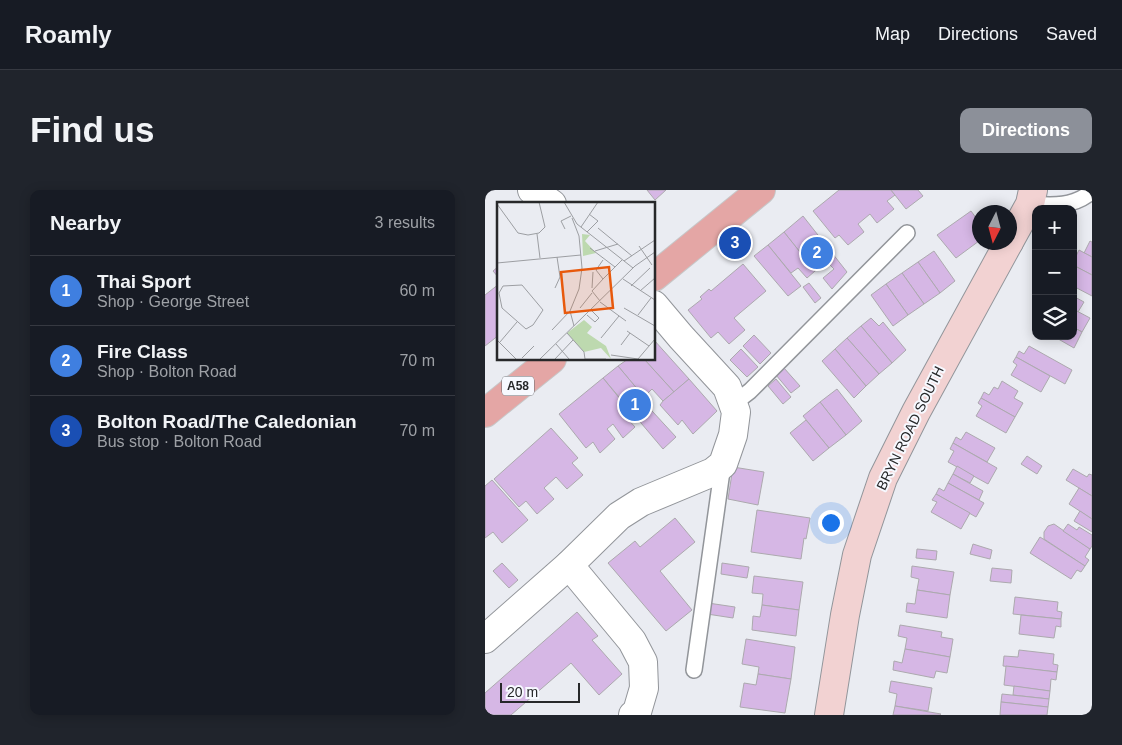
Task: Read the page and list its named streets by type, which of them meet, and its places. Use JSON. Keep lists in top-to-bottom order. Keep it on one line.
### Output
{"streets":{"main road":["A58","BRYN ROAD SOUTH"]},"scale_bar":"20 m","north":"bottom","page":{"header":"Roamly","nav":["Map","Directions","Saved"],"buttons":"Directions","title":"Find us","heading":["Nearby","3 results"],"map_buttons":["+","−"],"pins":["3","2","1"],"list":[{"mark":"1","name":"Thai Sport","note":"Shop · George Street","value":"60 m"},{"mark":"2","name":"Fire Class","note":"Shop · Bolton Road","value":"70 m"},{"mark":"3","name":"Bolton Road/The Caledonian","note":"Bus stop · Bolton Road","value":"70 m"}],"scale":"20 m"}}
